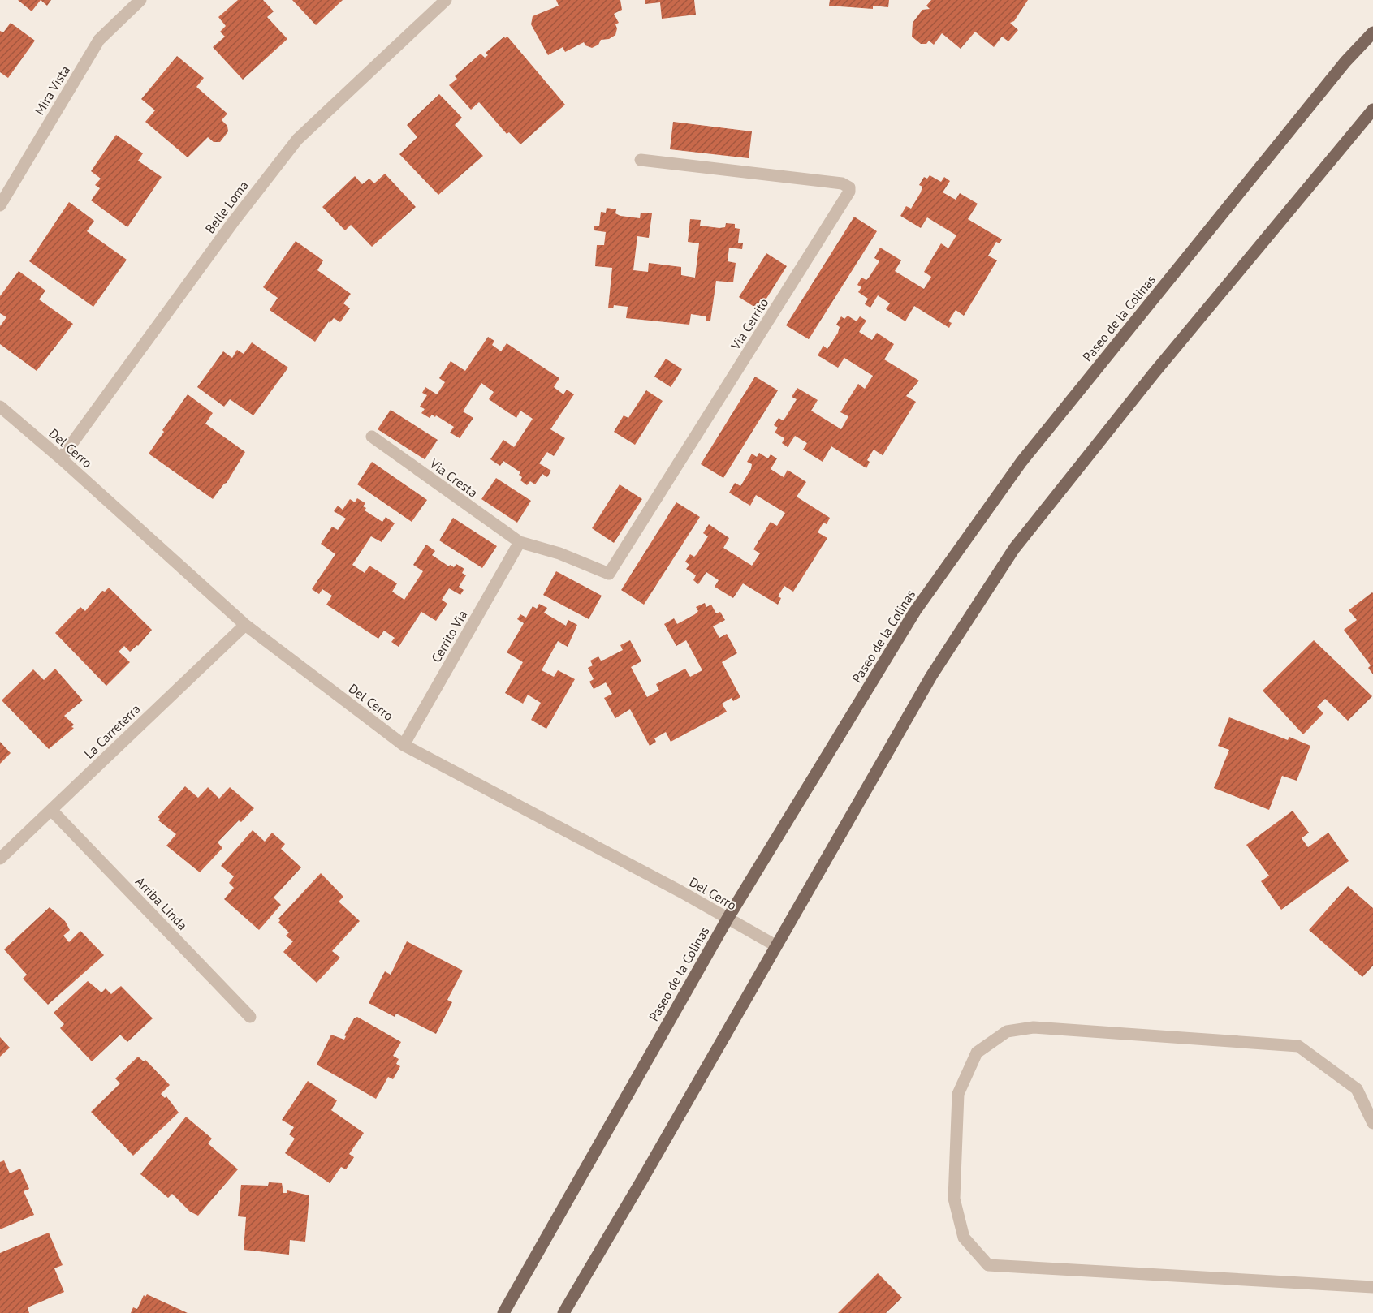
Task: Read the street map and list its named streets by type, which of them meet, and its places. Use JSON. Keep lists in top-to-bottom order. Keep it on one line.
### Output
{"streets":{"main road":["Paseo de la Colinas"],"street":["Mira Vista","Belle Loma","Via Cerrito","Del Cerro","Via Cresta","Cerrito Via","La Carreterra","Arriba Linda"]},"crossings":[["Belle Loma","Del Cerro"],["Paseo de la Colinas","Del Cerro"],["Via Cerrito","Via Cresta"],["Via Cerrito","Cerrito Via"],["Del Cerro","Cerrito Via"],["Del Cerro","La Carreterra"],["Via Cresta","Cerrito Via"],["La Carreterra","Arriba Linda"]]}
